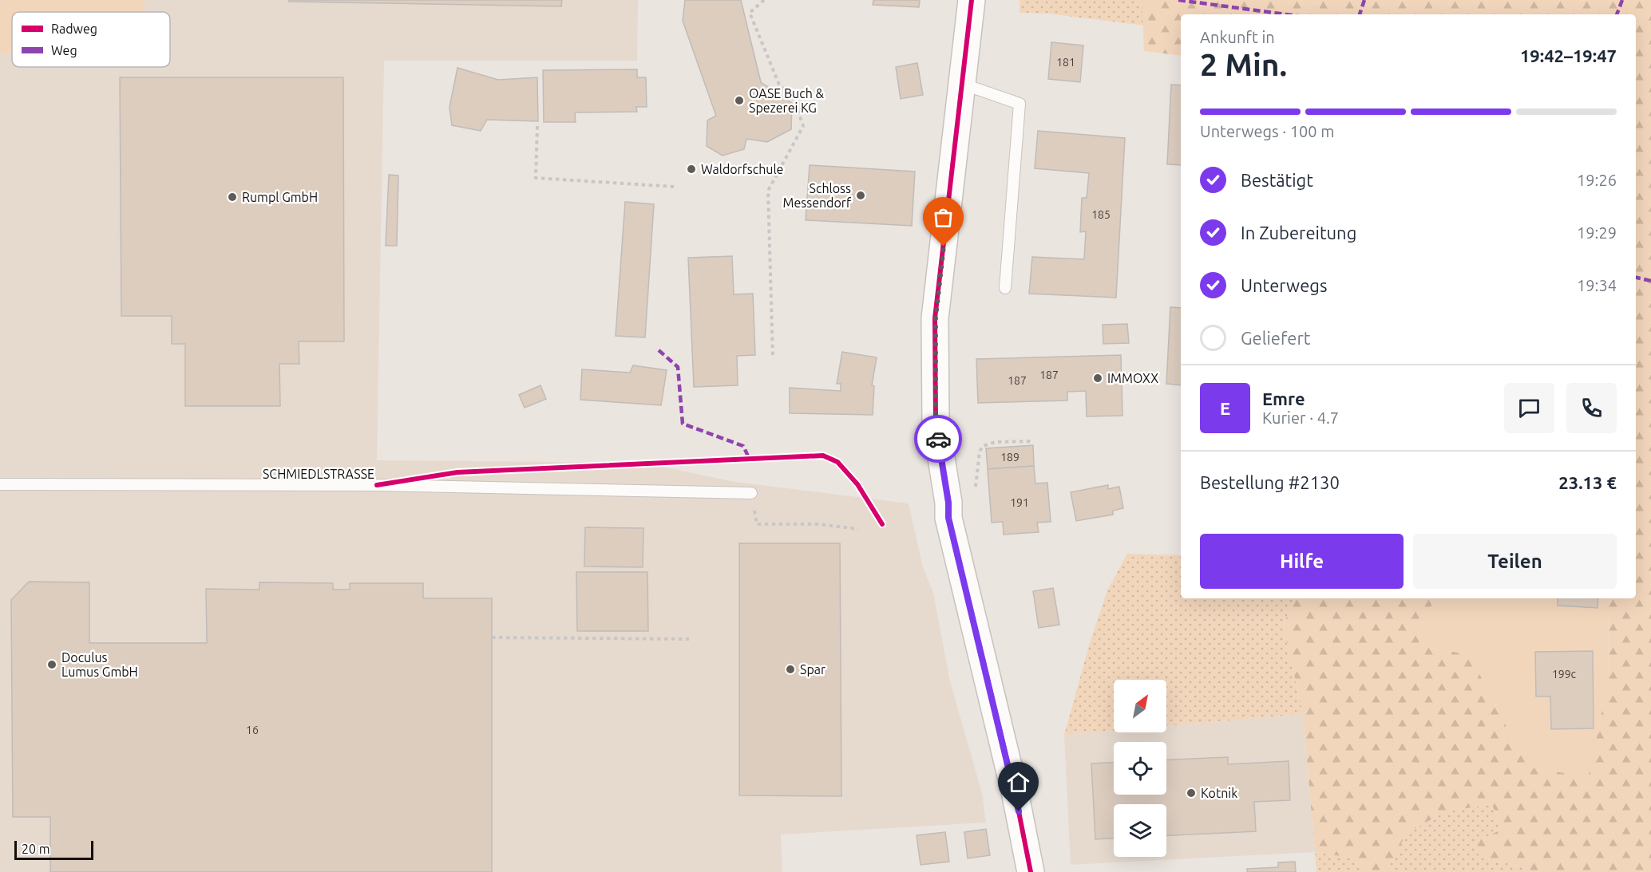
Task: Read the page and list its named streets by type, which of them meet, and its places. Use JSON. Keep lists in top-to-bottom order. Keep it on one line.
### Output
{"streets":{"lane":["SCHMIEDLSTRASSE"]},"places":["OASE Buch & Spezerei KG","Waldorfschule","Schloss Messendorf","Rumpl GmbH","IMMOXX","Doculus Lumus GmbH","Spar","Kotnik"],"house_numbers":["181","185","187","187","189","191","199c","16"],"legend":["Radweg","Weg"],"scale_bar":"20 m","north":"top right","page":{"heading":["2 Min.","Ankunft in","19:42–19:47"],"panel":["Emre","Kurier · 4.7","Bestellung #2130","23.13 €"],"bar":"Unterwegs · 100 m","list":[["Bestätigt","19:26"],["In Zubereitung","19:29"],["Unterwegs","19:34"],"Geliefert"],"round":"E","buttons":["Hilfe","Teilen"],"scale":"20 m"}}
